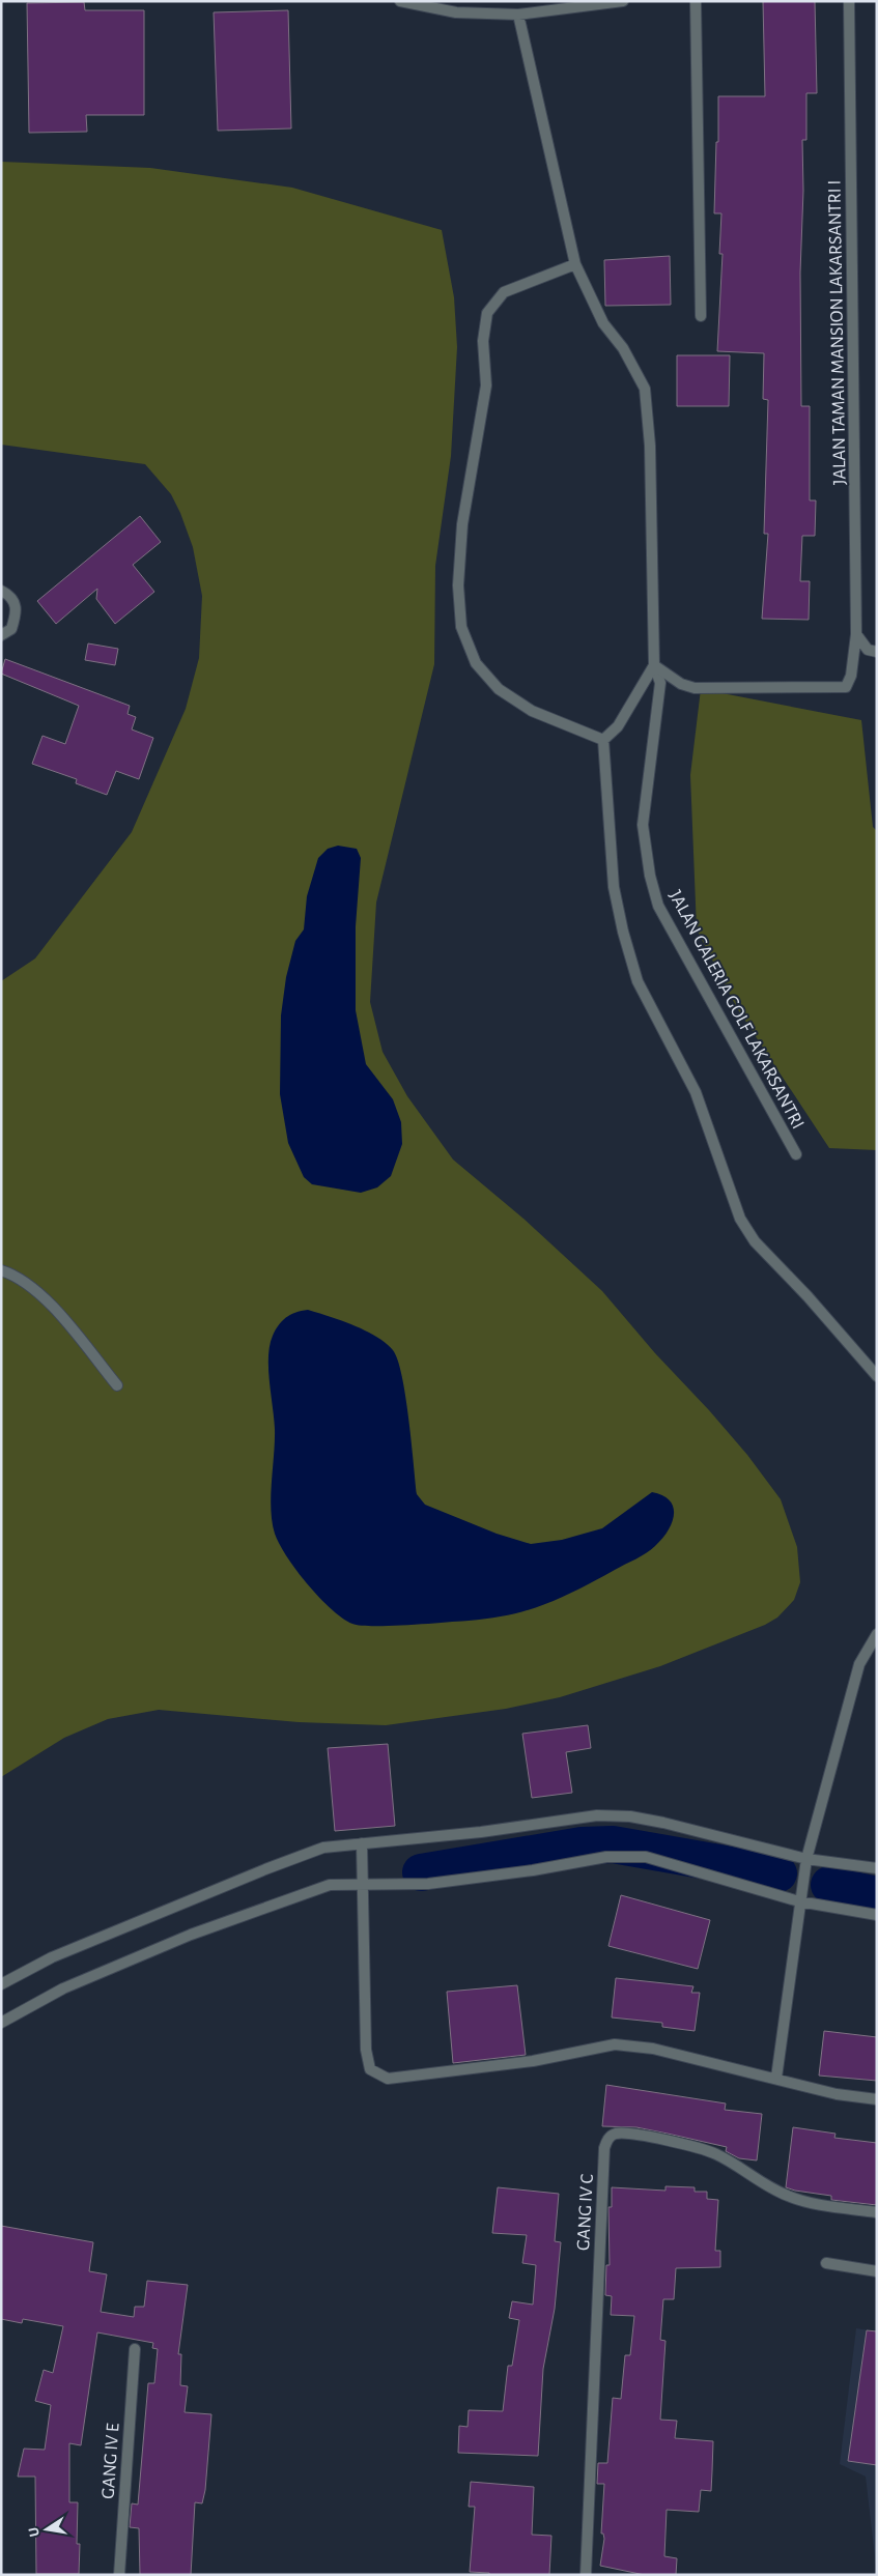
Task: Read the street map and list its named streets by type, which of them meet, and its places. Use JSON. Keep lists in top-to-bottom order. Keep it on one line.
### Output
{"streets":{"street":["JALAN TAMAN MANSION LAKARSANTRI I","JALAN GALERIA GOLF LAKARSANTRI","GANG IV C","GANG IV E"]},"crossings":[["JALAN TAMAN MANSION LAKARSANTRI I","JALAN GALERIA GOLF LAKARSANTRI"]],"north":"left"}
